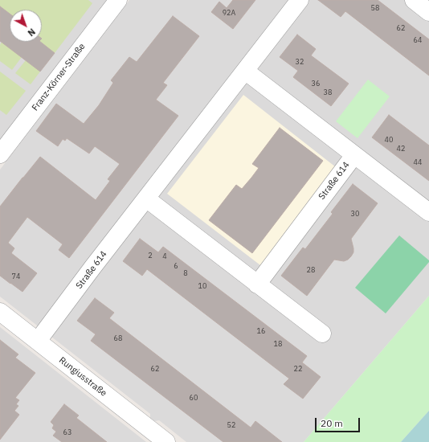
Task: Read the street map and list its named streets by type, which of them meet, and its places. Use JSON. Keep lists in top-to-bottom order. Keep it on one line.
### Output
{"streets":{"street":["Franz-Körner-Straße","Straße 614","Rungiusstraße"]},"crossings":[["Straße 614","Rungiusstraße"]],"house_numbers":["58","92A","62","64","32","36","38","40","42","44","30","2","4","6","28","8","74","10","16","68","18","62","22","60","52","63"],"scale_bar":"20 m","north":"bottom right"}
